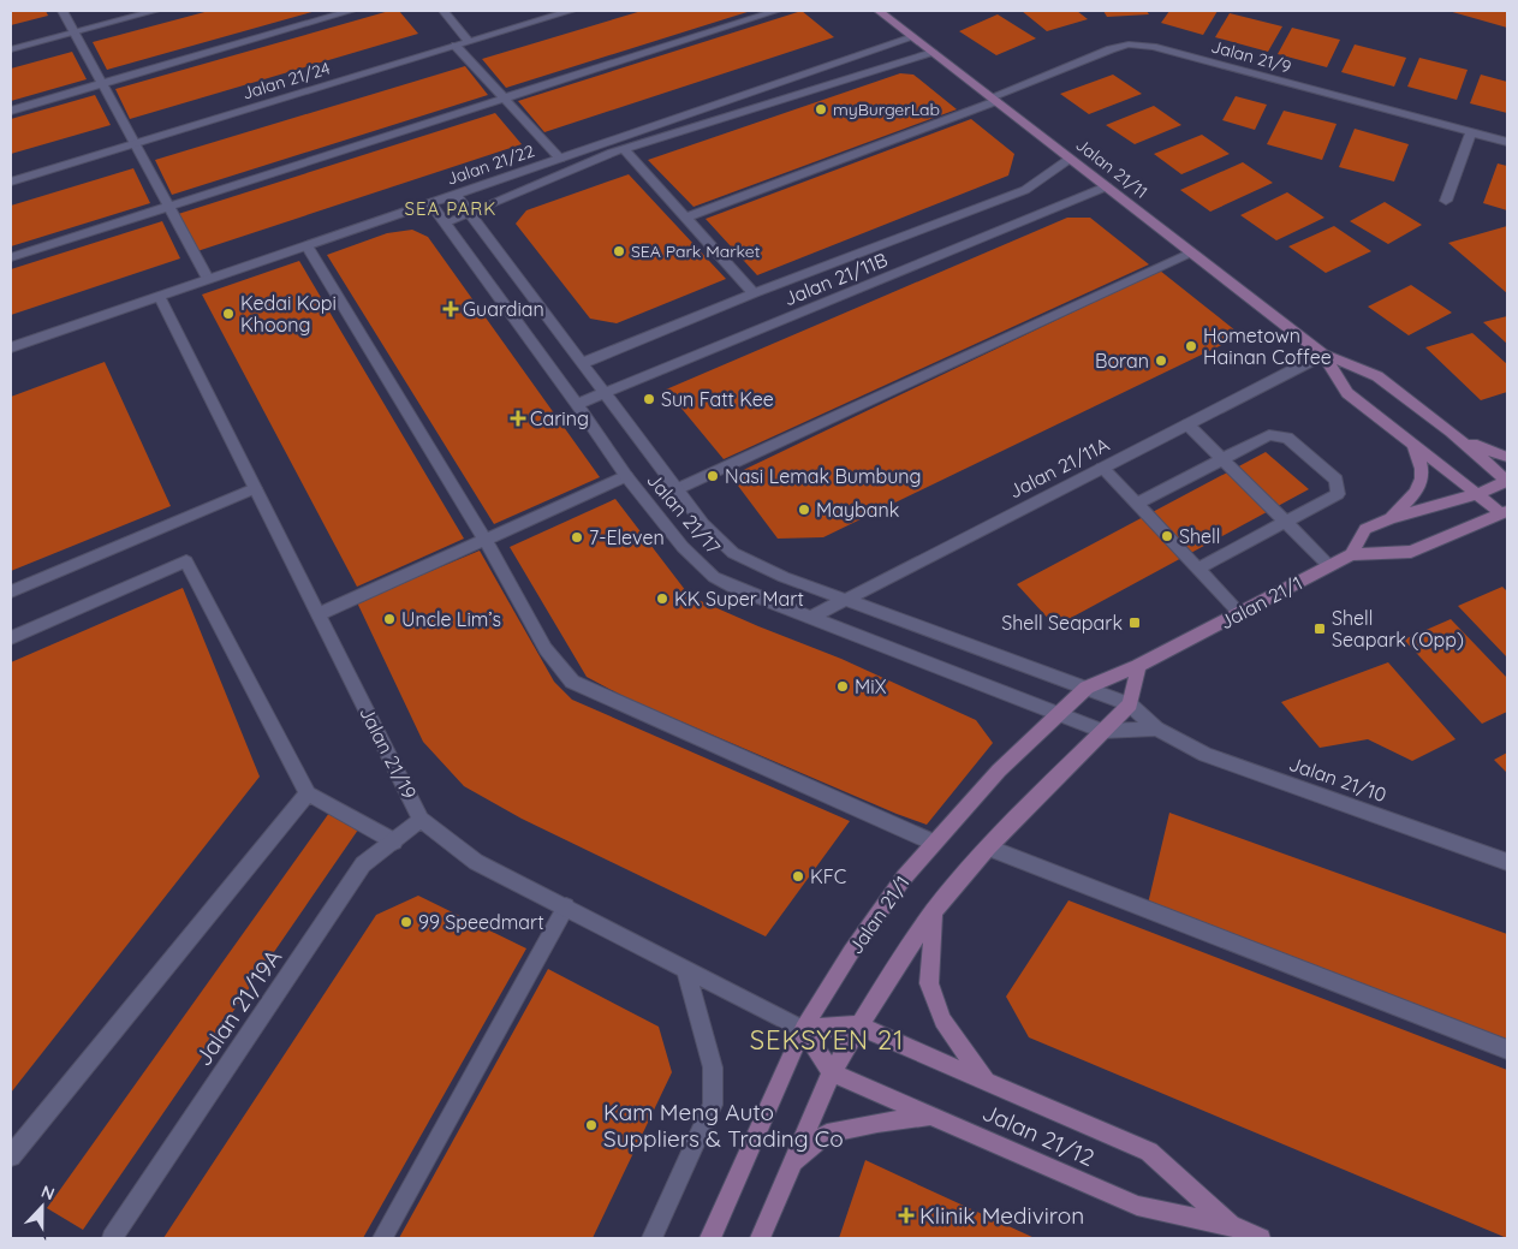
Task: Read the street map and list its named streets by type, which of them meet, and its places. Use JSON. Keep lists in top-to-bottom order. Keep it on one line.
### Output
{"streets":{"street":["Jalan 21/9","Jalan 21/24","Jalan 21/22","Jalan 21/11","Jalan 21/11B","Jalan 21/11A","Jalan 21/17","Jalan 21/1","Jalan 21/19","Jalan 21/10","Jalan 21/19A","Jalan 21/12"]},"crossings":[["Jalan 21/9","Jalan 21/11"],["Jalan 21/22","Jalan 21/11"],["Jalan 21/22","Jalan 21/17"],["Jalan 21/22","Jalan 21/19"],["Jalan 21/11","Jalan 21/11B"],["Jalan 21/11","Jalan 21/11A"],["Jalan 21/11","Jalan 21/1"],["Jalan 21/11B","Jalan 21/17"],["Jalan 21/11A","Jalan 21/17"],["Jalan 21/17","Jalan 21/1"],["Jalan 21/17","Jalan 21/10"],["Jalan 21/1","Jalan 21/19"],["Jalan 21/19","Jalan 21/19A"]],"districts":["SEA PARK","SEKSYEN 21"],"places":{"other":["myBurgerLab","SEA Park Market","Kedai Kopi Khoong","Hometown Hainan Coffee","Boran","Sun Fatt Kee","Nasi Lemak Bumbung","Maybank","Shell","7-Eleven","KK Super Mart","Uncle Lim’s","MiX","KFC","99 Speedmart","Kam Meng Auto Suppliers & Trading Co"],"health":["Guardian","Caring","Klinik Mediviron"],"transit":["Shell Seapark","Shell Seapark (Opp)"]},"north":"top"}
